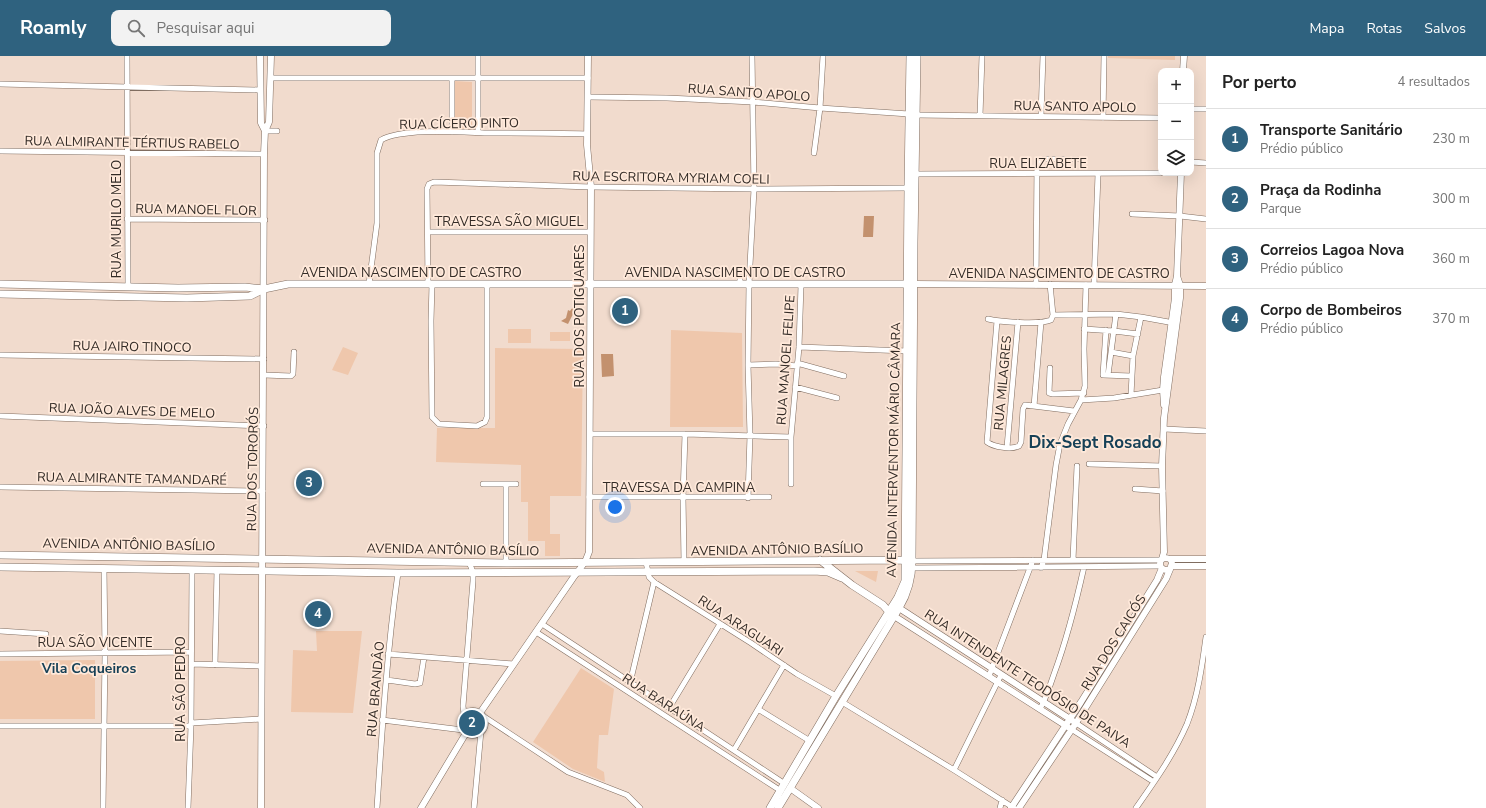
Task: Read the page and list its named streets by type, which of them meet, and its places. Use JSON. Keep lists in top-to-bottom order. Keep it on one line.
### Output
{"streets":{"main road":["AVENIDA NASCIMENTO DE CASTRO","AVENIDA INTERVENTOR MÁRIO CÂMARA","AVENIDA ANTÔNIO BASÍLIO","RUA INTENDENTE TEODÓSIO DE PAIVA"],"street":["RUA SANTO APOLO","RUA CÍCERO PINTO","RUA ALMIRANTE TÉRTIUS RABELO","RUA ELIZABETE","RUA ESCRITORA MYRIAM COELI","RUA MANOEL FLOR","RUA MURILO MELO","TRAVESSA SÃO MIGUEL","RUA DOS POTIGUARES","RUA JAIRO TINOCO","RUA MANOEL FELIPE","RUA MILAGRES","RUA JOÃO ALVES DE MELO","RUA DOS TORORÓS","RUA ALMIRANTE TAMANDARÉ","TRAVESSA DA CAMPINA","RUA ARAGUARI","RUA SÃO VICENTE","RUA DOS CAICÓS","RUA SÃO PEDRO","RUA BRANDÂO","RUA BARAÚNA"]},"crossings":[["RUA SANTO APOLO","RUA DOS POTIGUARES"],["RUA SANTO APOLO","AVENIDA INTERVENTOR MÁRIO CÂMARA"],["RUA CÍCERO PINTO","AVENIDA NASCIMENTO DE CASTRO"],["RUA CÍCERO PINTO","RUA DOS POTIGUARES"],["RUA ALMIRANTE TÉRTIUS RABELO","RUA MURILO MELO"],["RUA ALMIRANTE TÉRTIUS RABELO","RUA DOS TORORÓS"],["RUA ELIZABETE","AVENIDA INTERVENTOR MÁRIO CÂMARA"],["RUA ESCRITORA MYRIAM COELI","TRAVESSA SÃO MIGUEL"],["RUA ESCRITORA MYRIAM COELI","RUA DOS POTIGUARES"],["RUA ESCRITORA MYRIAM COELI","AVENIDA INTERVENTOR MÁRIO CÂMARA"],["RUA MANOEL FLOR","RUA MURILO MELO"],["RUA MANOEL FLOR","RUA DOS TORORÓS"],["RUA MURILO MELO","AVENIDA NASCIMENTO DE CASTRO"],["TRAVESSA SÃO MIGUEL","RUA DOS POTIGUARES"],["AVENIDA NASCIMENTO DE CASTRO","RUA DOS POTIGUARES"],["AVENIDA NASCIMENTO DE CASTRO","RUA MANOEL FELIPE"],["AVENIDA NASCIMENTO DE CASTRO","AVENIDA INTERVENTOR MÁRIO CÂMARA"],["AVENIDA NASCIMENTO DE CASTRO","RUA DOS TORORÓS"],["AVENIDA NASCIMENTO DE CASTRO","RUA DOS CAICÓS"],["RUA DOS POTIGUARES","TRAVESSA DA CAMPINA"],["RUA DOS POTIGUARES","AVENIDA ANTÔNIO BASÍLIO"],["RUA DOS POTIGUARES","RUA BARAÚNA"],["RUA JAIRO TINOCO","RUA DOS TORORÓS"],["RUA JOÃO ALVES DE MELO","RUA DOS TORORÓS"],["AVENIDA INTERVENTOR MÁRIO CÂMARA","AVENIDA ANTÔNIO BASÍLIO"],["AVENIDA INTERVENTOR MÁRIO CÂMARA","RUA ARAGUARI"],["AVENIDA INTERVENTOR MÁRIO CÂMARA","RUA INTENDENTE TEODÓSIO DE PAIVA"],["AVENIDA INTERVENTOR MÁRIO CÂMARA","RUA BARAÚNA"],["RUA DOS TORORÓS","RUA ALMIRANTE TAMANDARÉ"],["RUA DOS TORORÓS","AVENIDA ANTÔNIO BASÍLIO"],["AVENIDA ANTÔNIO BASÍLIO","RUA ARAGUARI"],["AVENIDA ANTÔNIO BASÍLIO","RUA DOS CAICÓS"],["AVENIDA ANTÔNIO BASÍLIO","RUA INTENDENTE TEODÓSIO DE PAIVA"],["AVENIDA ANTÔNIO BASÍLIO","RUA SÃO PEDRO"],["AVENIDA ANTÔNIO BASÍLIO","RUA BRANDÂO"],["RUA SÃO VICENTE","RUA SÃO PEDRO"],["RUA DOS CAICÓS","RUA INTENDENTE TEODÓSIO DE PAIVA"]],"districts":["Dix-Sept Rosado","Vila Coqueiros"],"page":{"header":"Roamly","search":"Pesquisar aqui","nav":["Mapa","Rotas","Salvos"],"heading":["Por perto","4 resultados"],"map_buttons":["+","−"],"list":[{"mark":"1","name":"Transporte Sanitário","note":"Prédio público","value":"230 m"},{"mark":"2","name":"Praça da Rodinha","note":"Parque","value":"300 m"},{"mark":"3","name":"Correios Lagoa Nova","note":"Prédio público","value":"360 m"},{"mark":"4","name":"Corpo de Bombeiros","note":"Prédio público","value":"370 m"}],"pins":["1","3","4","2"]}}
